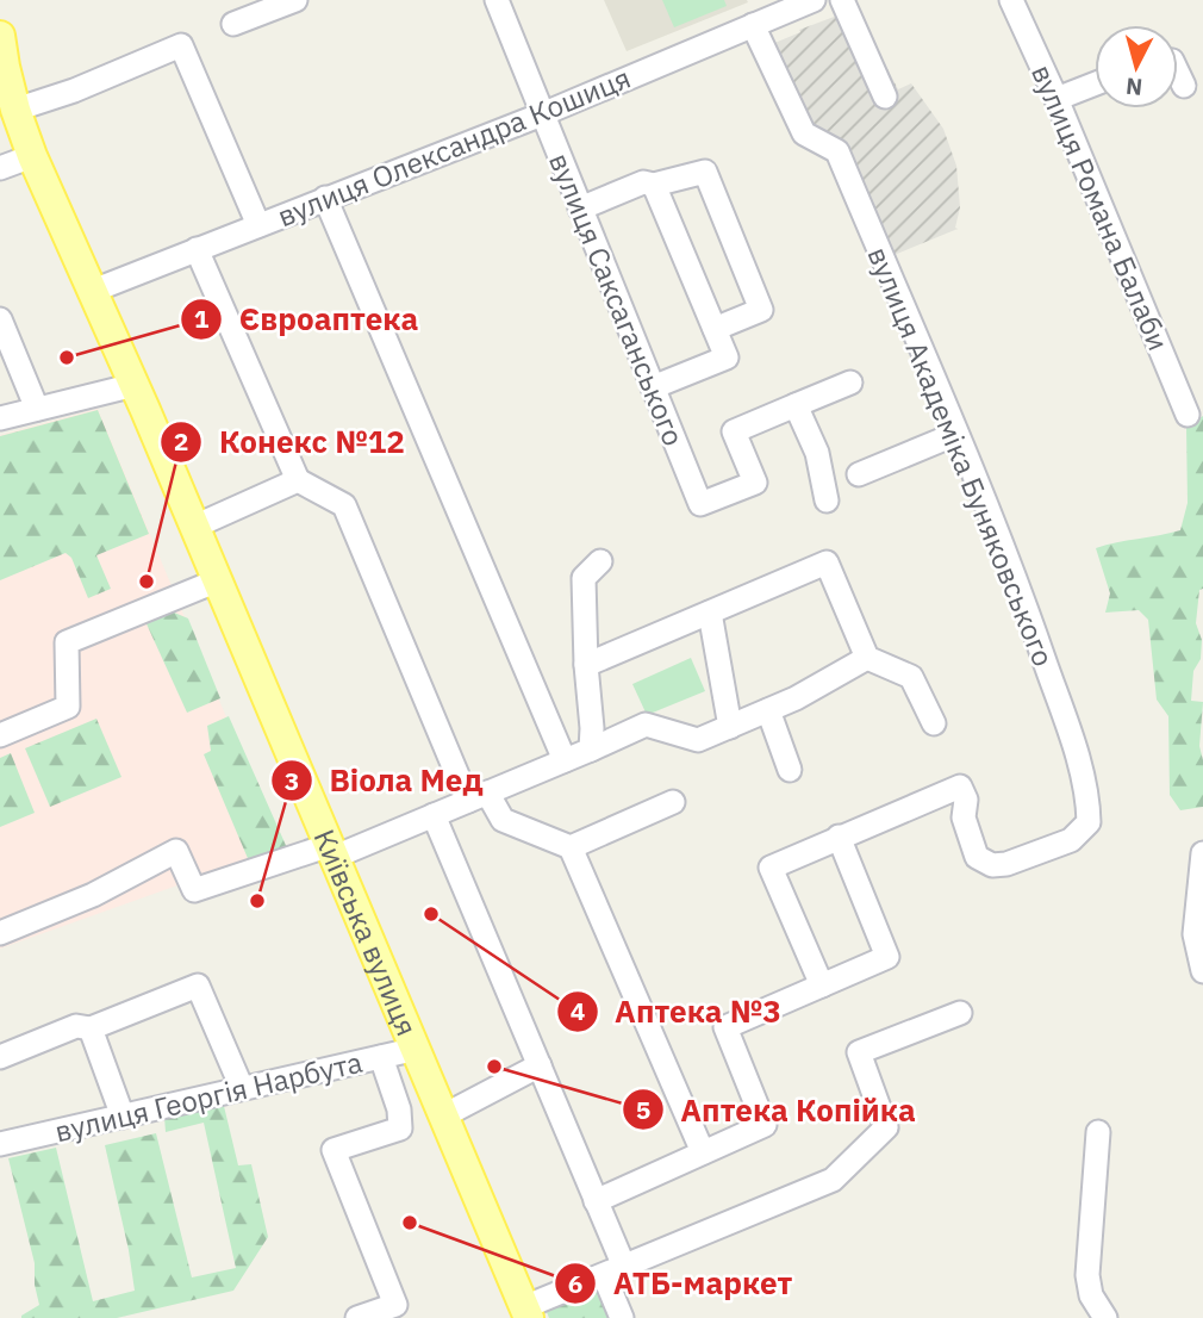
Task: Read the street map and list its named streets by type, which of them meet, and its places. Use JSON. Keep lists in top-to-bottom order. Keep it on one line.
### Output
{"streets":{"main road":["Київська вулиця"],"street":["вулиця Олександра Кошиця","вулиця Романа Балаби","вулиця Саксаганського","вулиця Академіка Буняковського","вулиця Георгія Нарбута"]},"crossings":[["вулиця Олександра Кошиця","вулиця Саксаганського"],["вулиця Олександра Кошиця","вулиця Академіка Буняковського"],["вулиця Олександра Кошиця","Київська вулиця"],["Київська вулиця","вулиця Георгія Нарбута"]],"places":["Євроаптека","Конекс №12","Віола Мед","Аптека №3","Аптека Копійка","АТБ-маркет"],"north":"bottom"}
